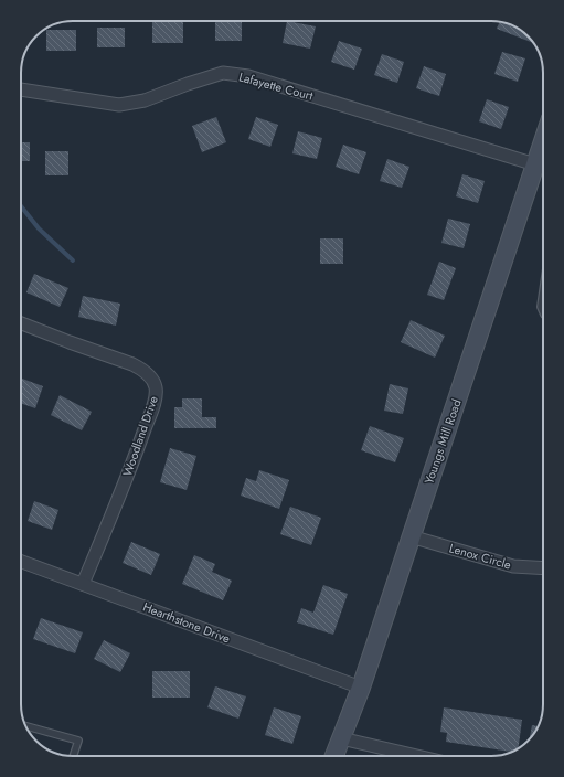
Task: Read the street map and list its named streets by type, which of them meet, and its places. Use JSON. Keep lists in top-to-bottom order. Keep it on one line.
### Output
{"streets":{"street":["Lafayette Court","Woodland Drive","Youngs Mill Road","Lenox Circle","Hearthstone Drive"]},"crossings":[["Lafayette Court","Youngs Mill Road"],["Woodland Drive","Hearthstone Drive"],["Youngs Mill Road","Lenox Circle"],["Youngs Mill Road","Hearthstone Drive"]]}
